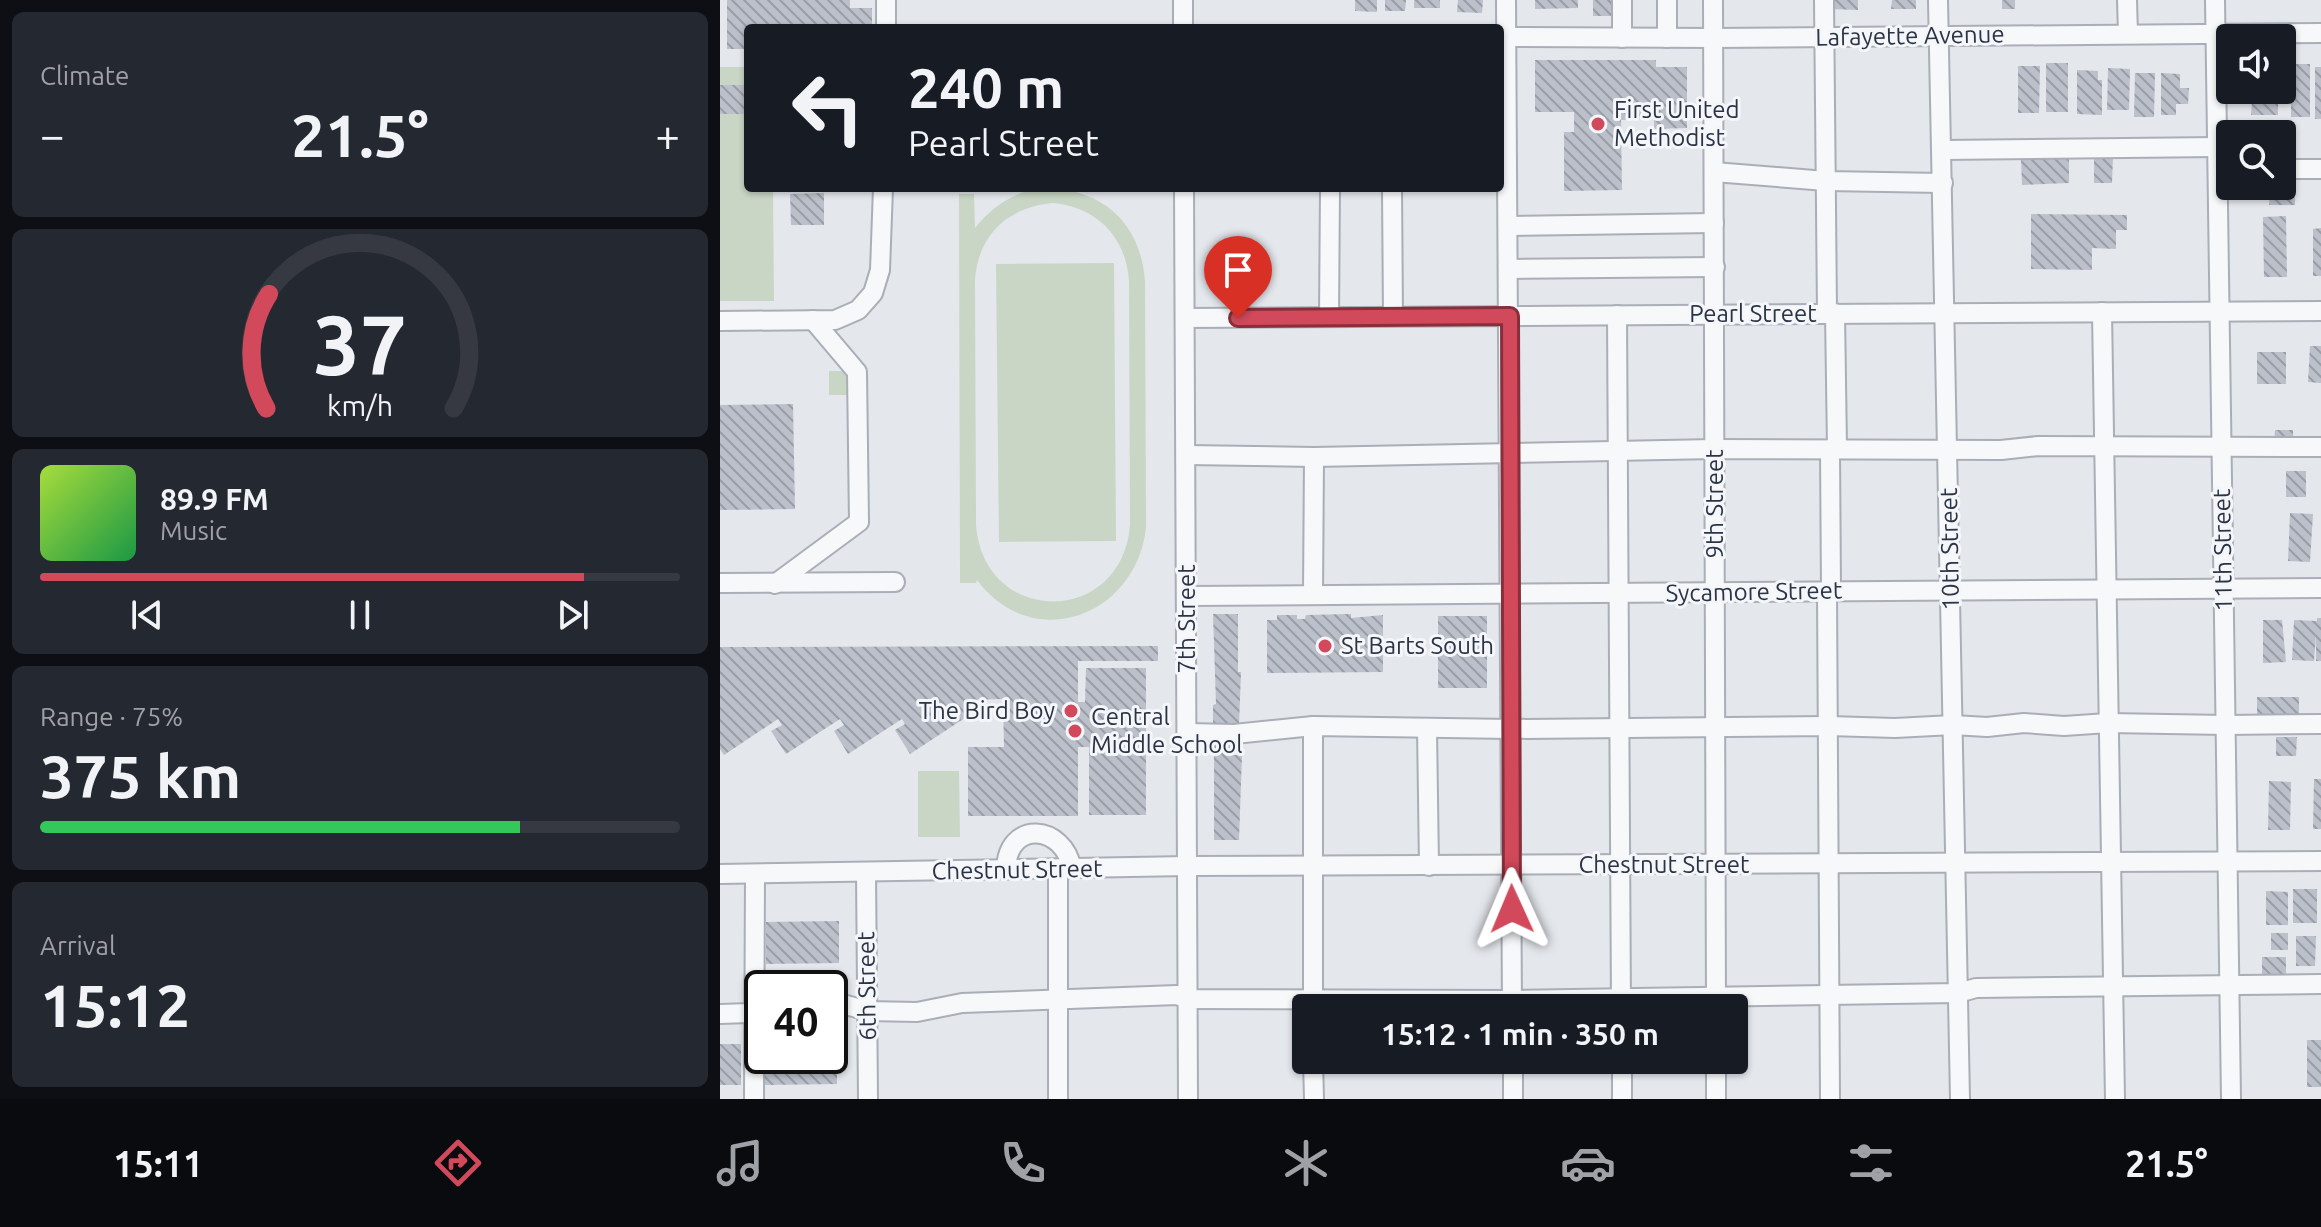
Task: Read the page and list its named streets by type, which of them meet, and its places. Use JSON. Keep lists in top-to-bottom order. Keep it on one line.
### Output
{"streets":{"street":["Lafayette Avenue","Pearl Street","9th Street","10th Street","11th Street","Sycamore Street","7th Street","Chestnut Street","6th Street"]},"crossings":[["Lafayette Avenue","9th Street"],["Lafayette Avenue","10th Street"],["Lafayette Avenue","11th Street"],["Pearl Street","9th Street"],["Pearl Street","10th Street"],["Pearl Street","11th Street"],["Pearl Street","7th Street"],["9th Street","Sycamore Street"],["9th Street","Chestnut Street"],["10th Street","Sycamore Street"],["10th Street","Chestnut Street"],["11th Street","Sycamore Street"],["11th Street","Chestnut Street"],["Sycamore Street","7th Street"],["7th Street","Chestnut Street"],["Chestnut Street","6th Street"]],"places":["First United Methodist","St Barts South","The Bird Boy","Central Middle School"],"page":{"tile":["Climate",["Range · 75%","375 km"],["Arrival","15:12"]],"turn":["240 m","Pearl Street"],"heat":["−","21.5°","+"],"song":["89.9 FM","Music"],"limit":"40","trip":"15:12 · 1 min · 350 m","tabs":["15:11","21.5°"],"gauge":["37","km/h"]}}
